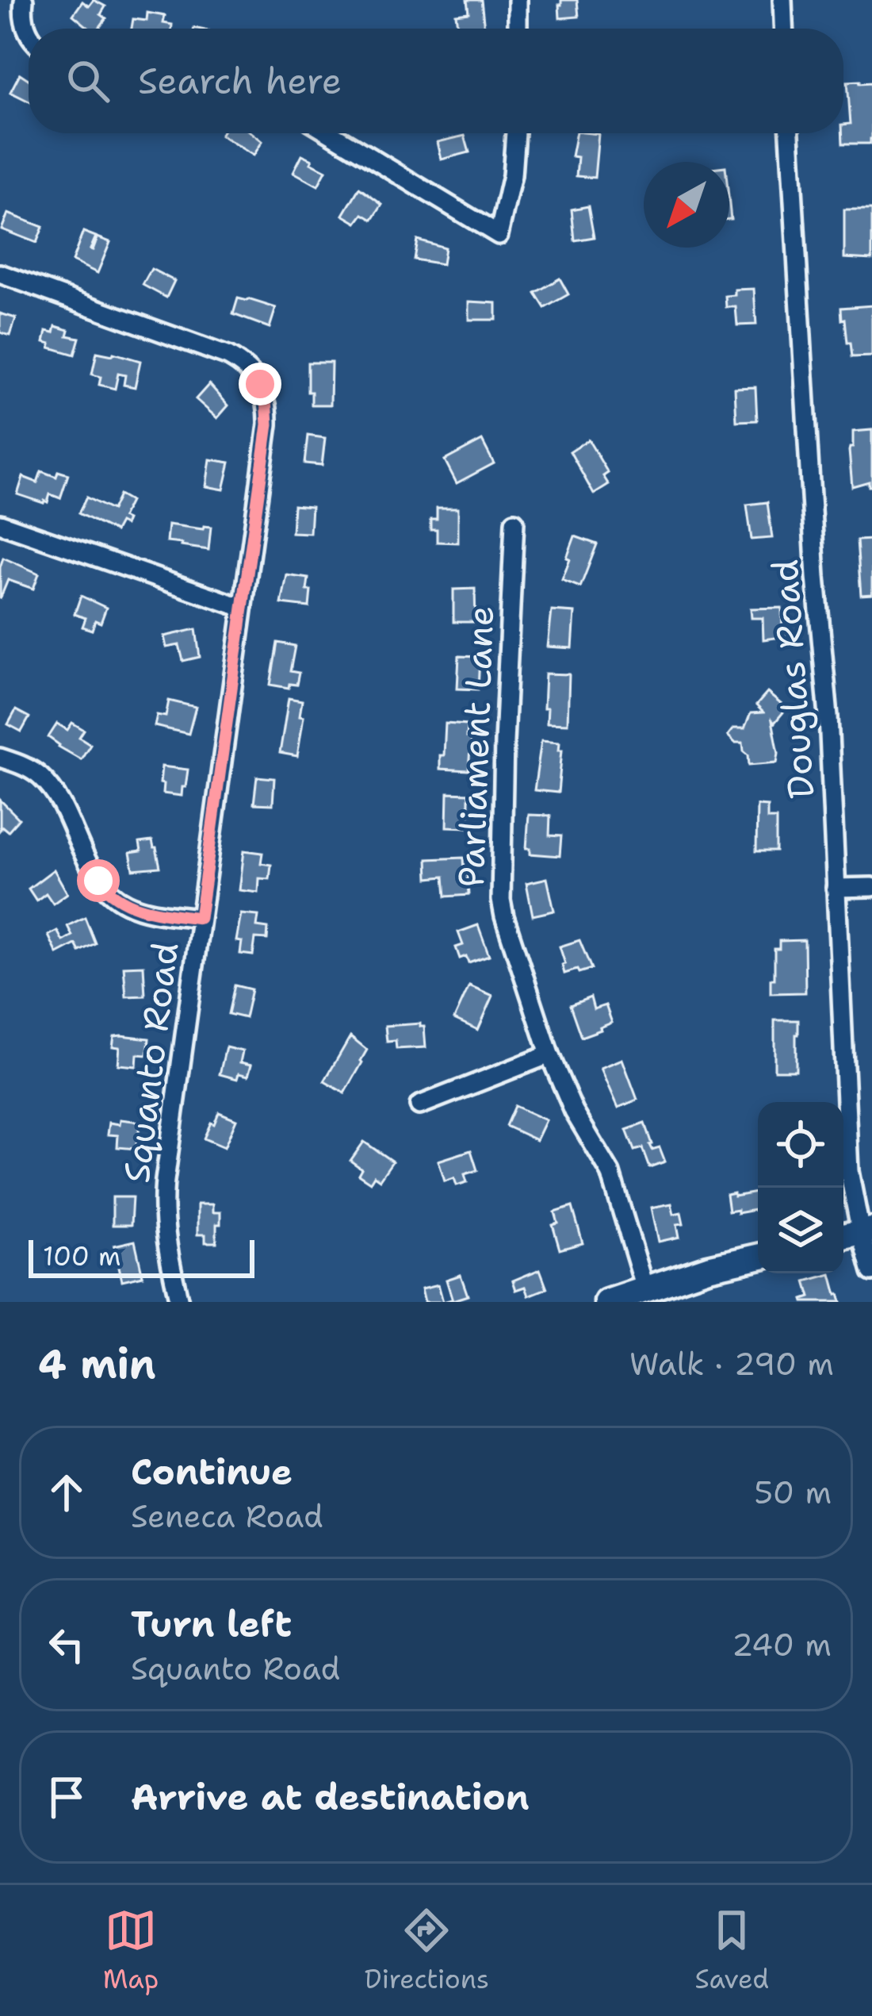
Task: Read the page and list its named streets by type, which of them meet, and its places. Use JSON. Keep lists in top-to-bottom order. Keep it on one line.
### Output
{"streets":{"street":["Douglas Road","Parliament Lane","Squanto Road"]},"scale_bar":"100 m","north":"bottom left","page":{"search":"Search here","scale":"100 m","heading":["4 min","Walk · 290 m"],"list":[["Continue","Seneca Road","50 m"],["Turn left","Squanto Road","240 m"],"Arrive at destination"],"nav":["Map","Directions","Saved"]}}
